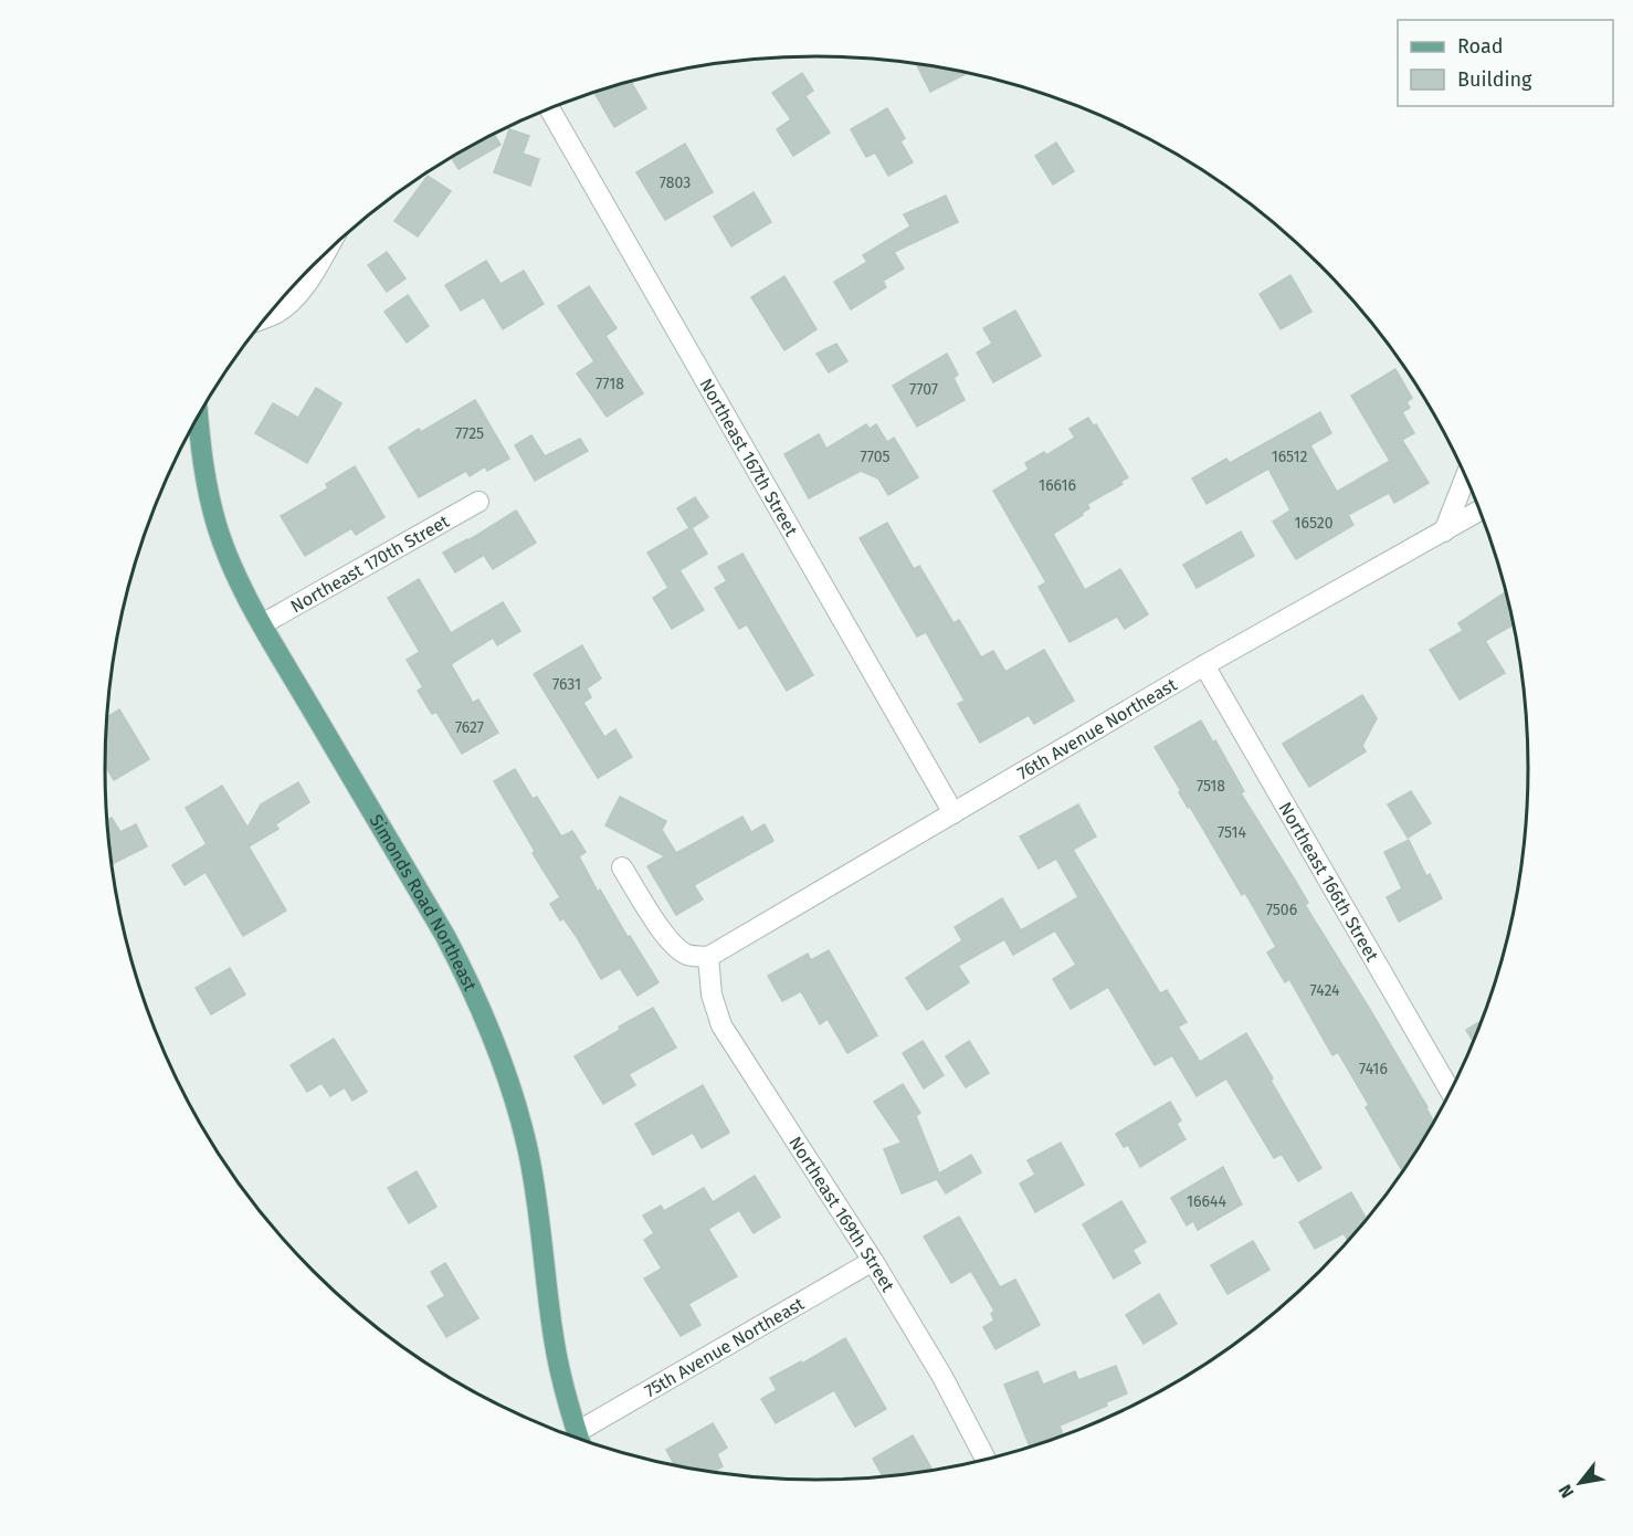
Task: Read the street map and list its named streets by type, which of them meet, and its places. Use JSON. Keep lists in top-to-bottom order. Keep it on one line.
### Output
{"streets":{"main road":["Simonds Road Northeast"],"street":["Northeast 167th Street","Northeast 170th Street","76th Avenue Northeast","Northeast 166th Street","Northeast 169th Street","75th Avenue Northeast"]},"crossings":[["Northeast 167th Street","76th Avenue Northeast"],["Northeast 170th Street","Simonds Road Northeast"],["76th Avenue Northeast","Northeast 166th Street"],["76th Avenue Northeast","Northeast 169th Street"],["Northeast 169th Street","75th Avenue Northeast"]],"house_numbers":["7803","7718","7707","7725","7705","16512","16616","16520","7631","7627","7518","7514","7506","7424","7416","16644"],"legend":["Road","Building"],"north":"bottom left"}
